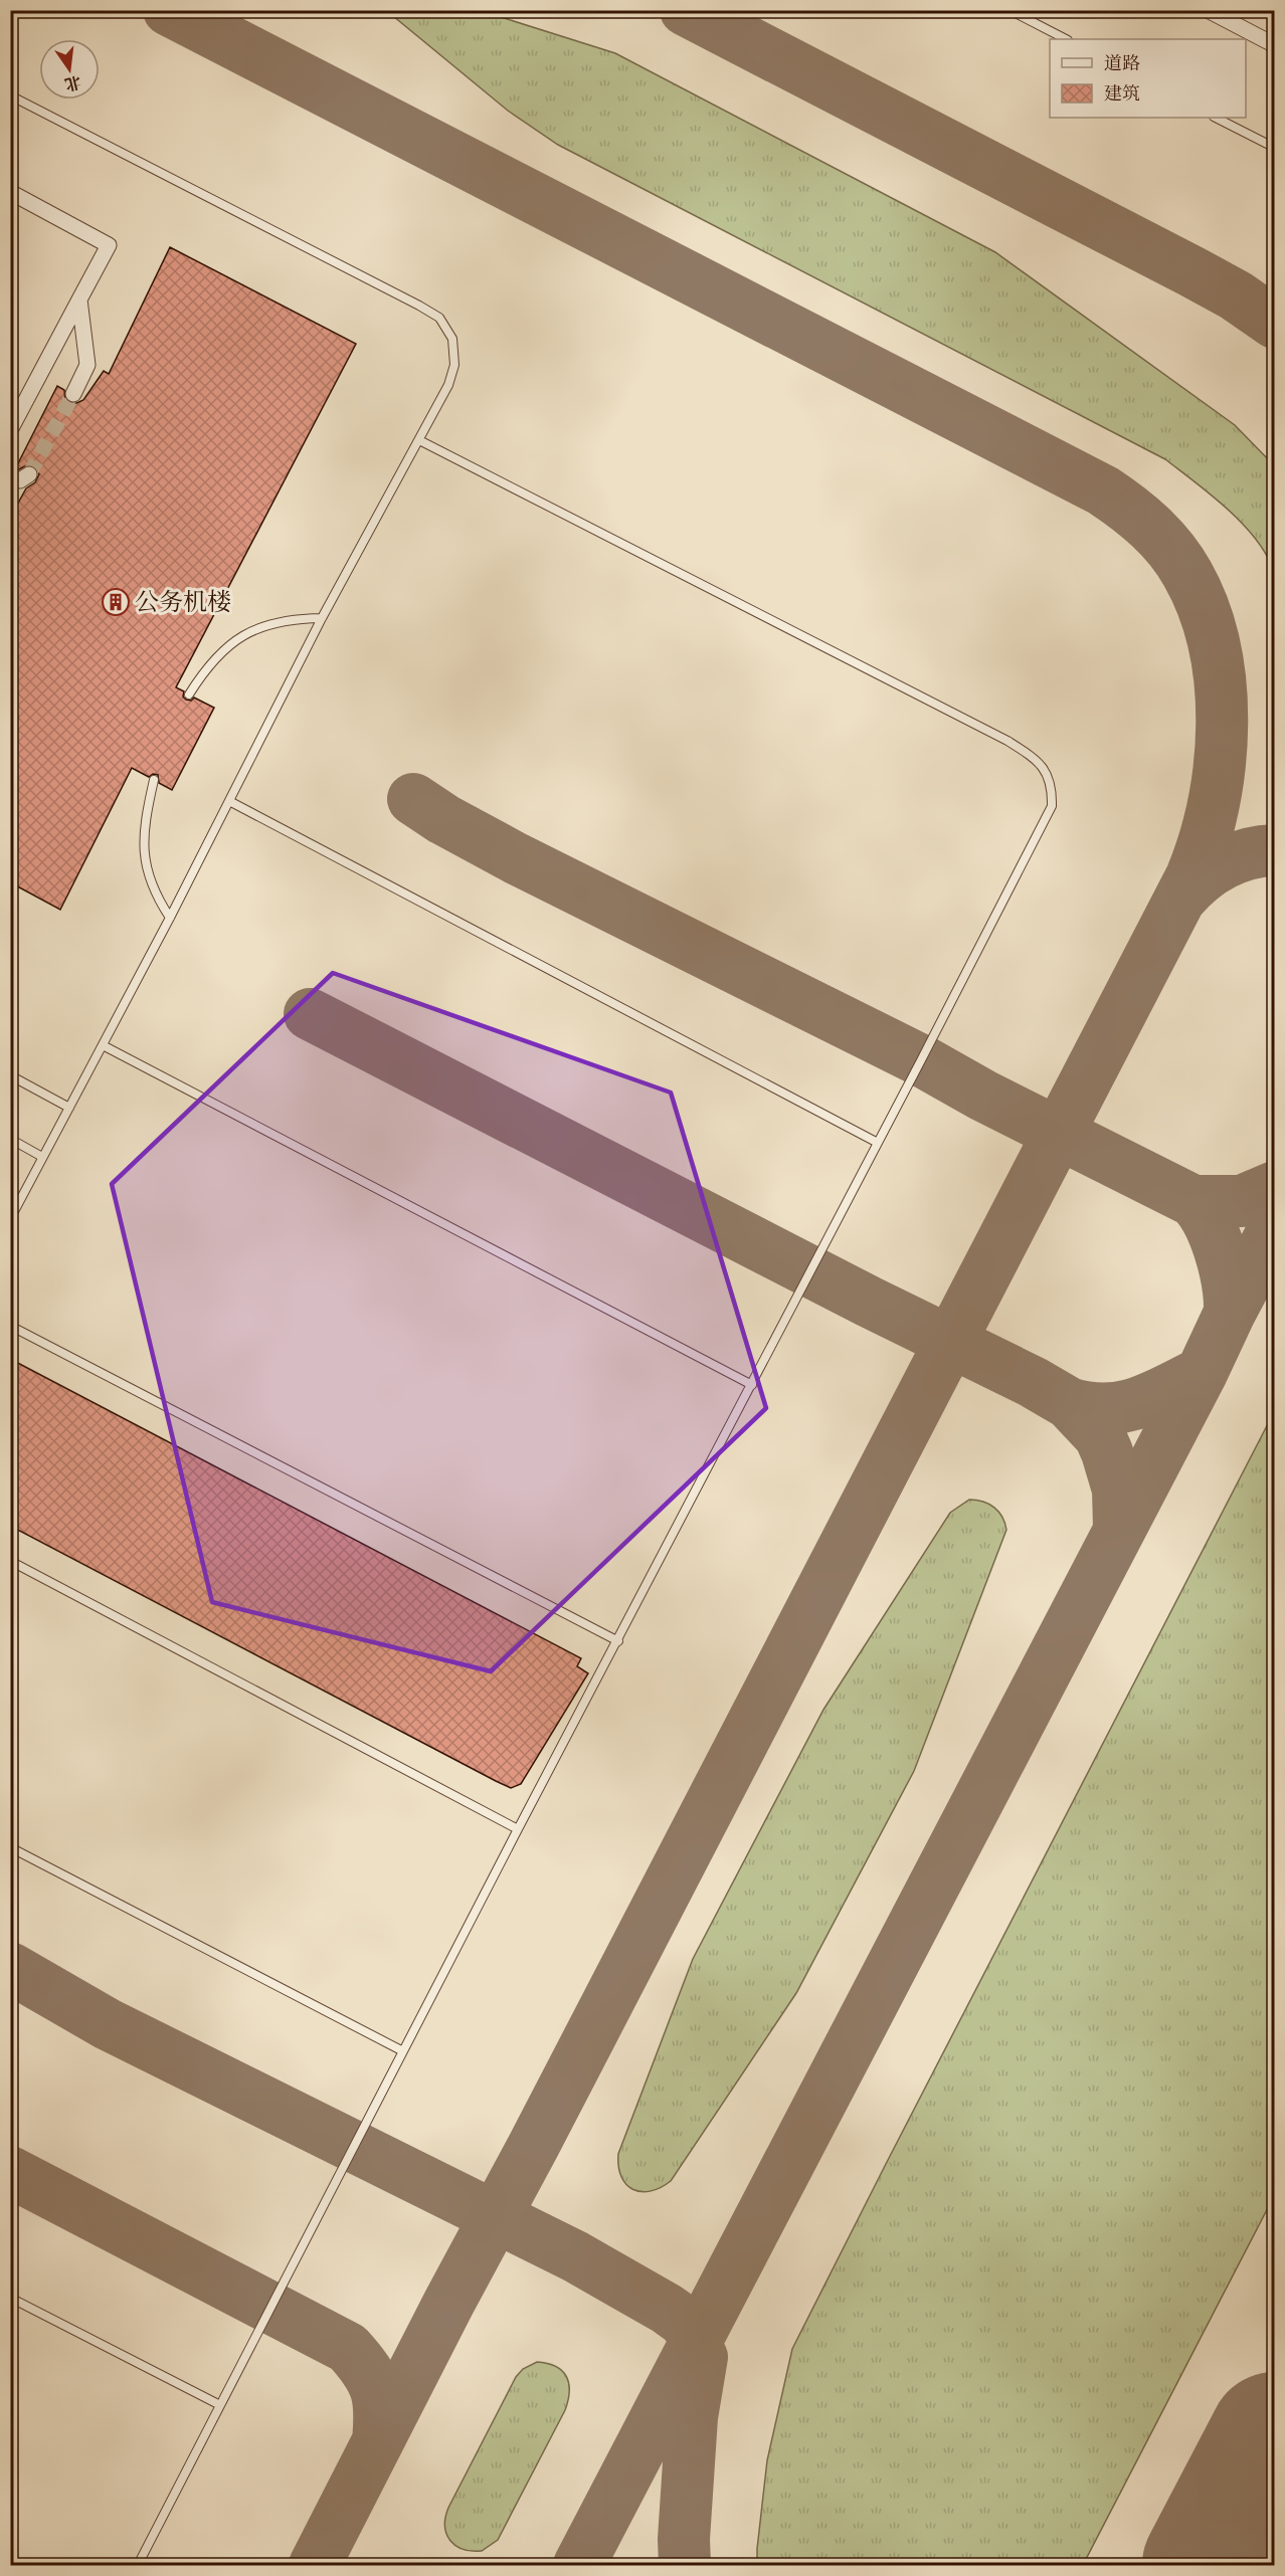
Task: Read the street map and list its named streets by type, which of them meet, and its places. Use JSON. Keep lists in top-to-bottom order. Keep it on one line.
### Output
{"places":{"building":["公务机楼"]},"legend":["道路","建筑"],"north":"bottom"}
